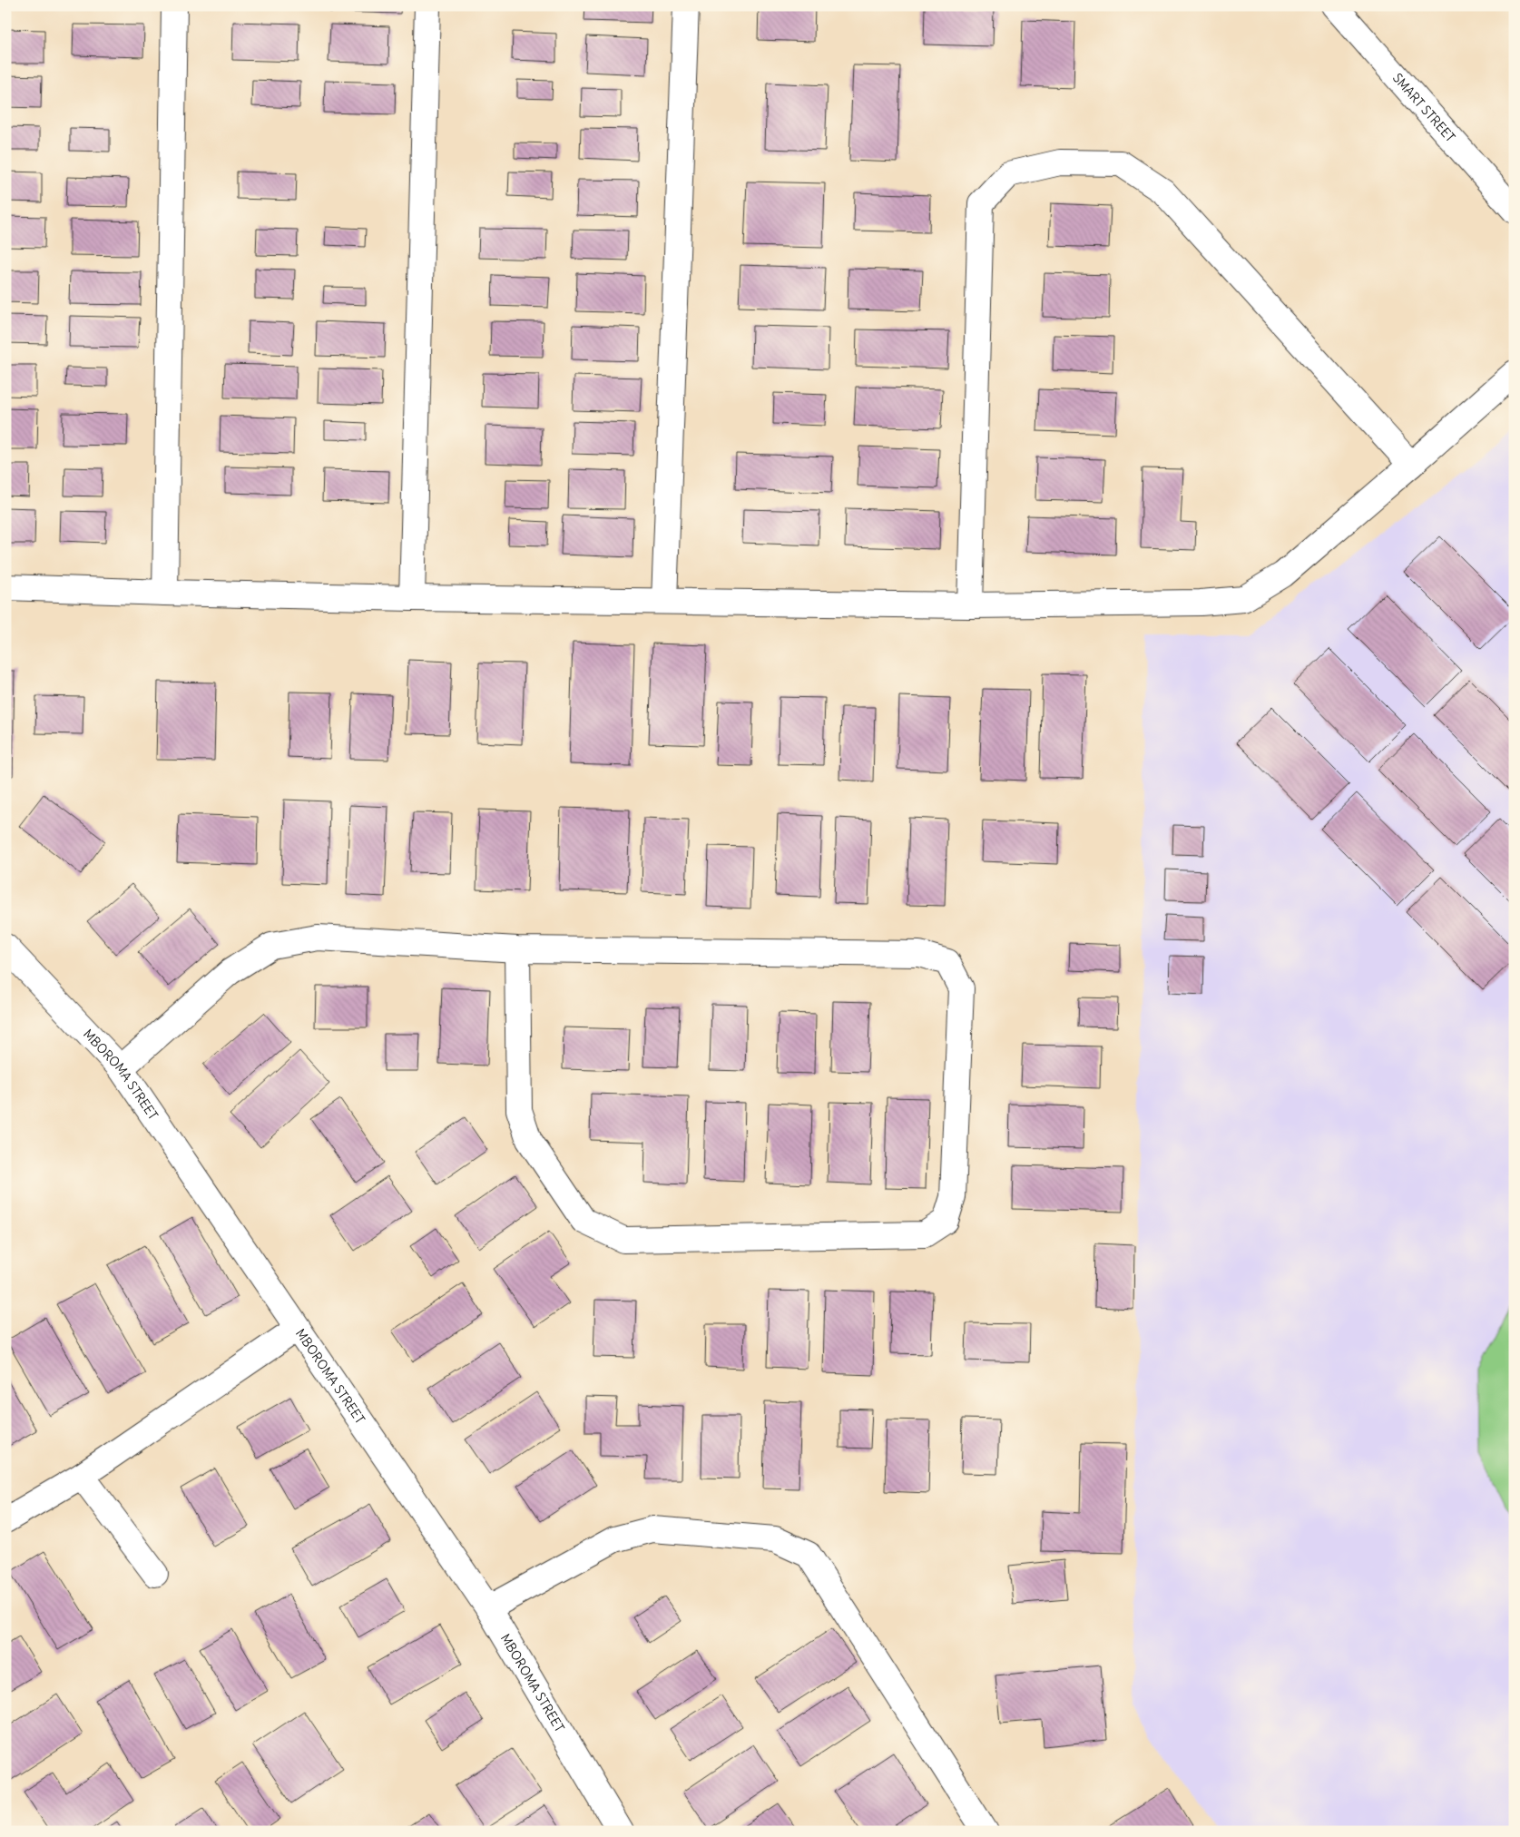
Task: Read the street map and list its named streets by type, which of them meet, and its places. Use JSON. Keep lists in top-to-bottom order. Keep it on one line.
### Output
{"streets":{"street":["SMART STREET","MBOROMA STREET"]}}
